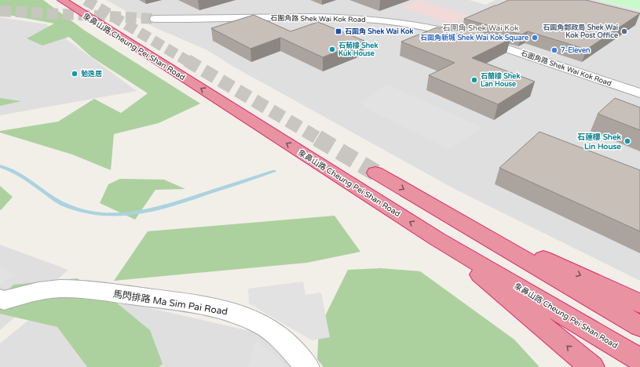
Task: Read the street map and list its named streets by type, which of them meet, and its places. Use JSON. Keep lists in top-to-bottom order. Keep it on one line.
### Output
{"streets":{"highway":["象鼻山路 Cheung Pei Shan Road"],"street":["石圍角路 Shek Wai Kok Road","馬閃排路 Ma Sim Pai Road"]},"one_way":["象鼻山路 Cheung Pei Shan Road"],"districts":["石圍角 Shek Wai Kok"],"places":{"transit":["石圍角 Shek Wai Kok"],"other":["石圍角郵政局 Shek Wai Kok Post Office","石圍角新城 Shek Wai Kok Square","石菊樓 Shek Kuk House","7-Eleven","勉逸居","石蘭樓 Shek Lan House","石蓮樓 Shek Lin House"]}}
